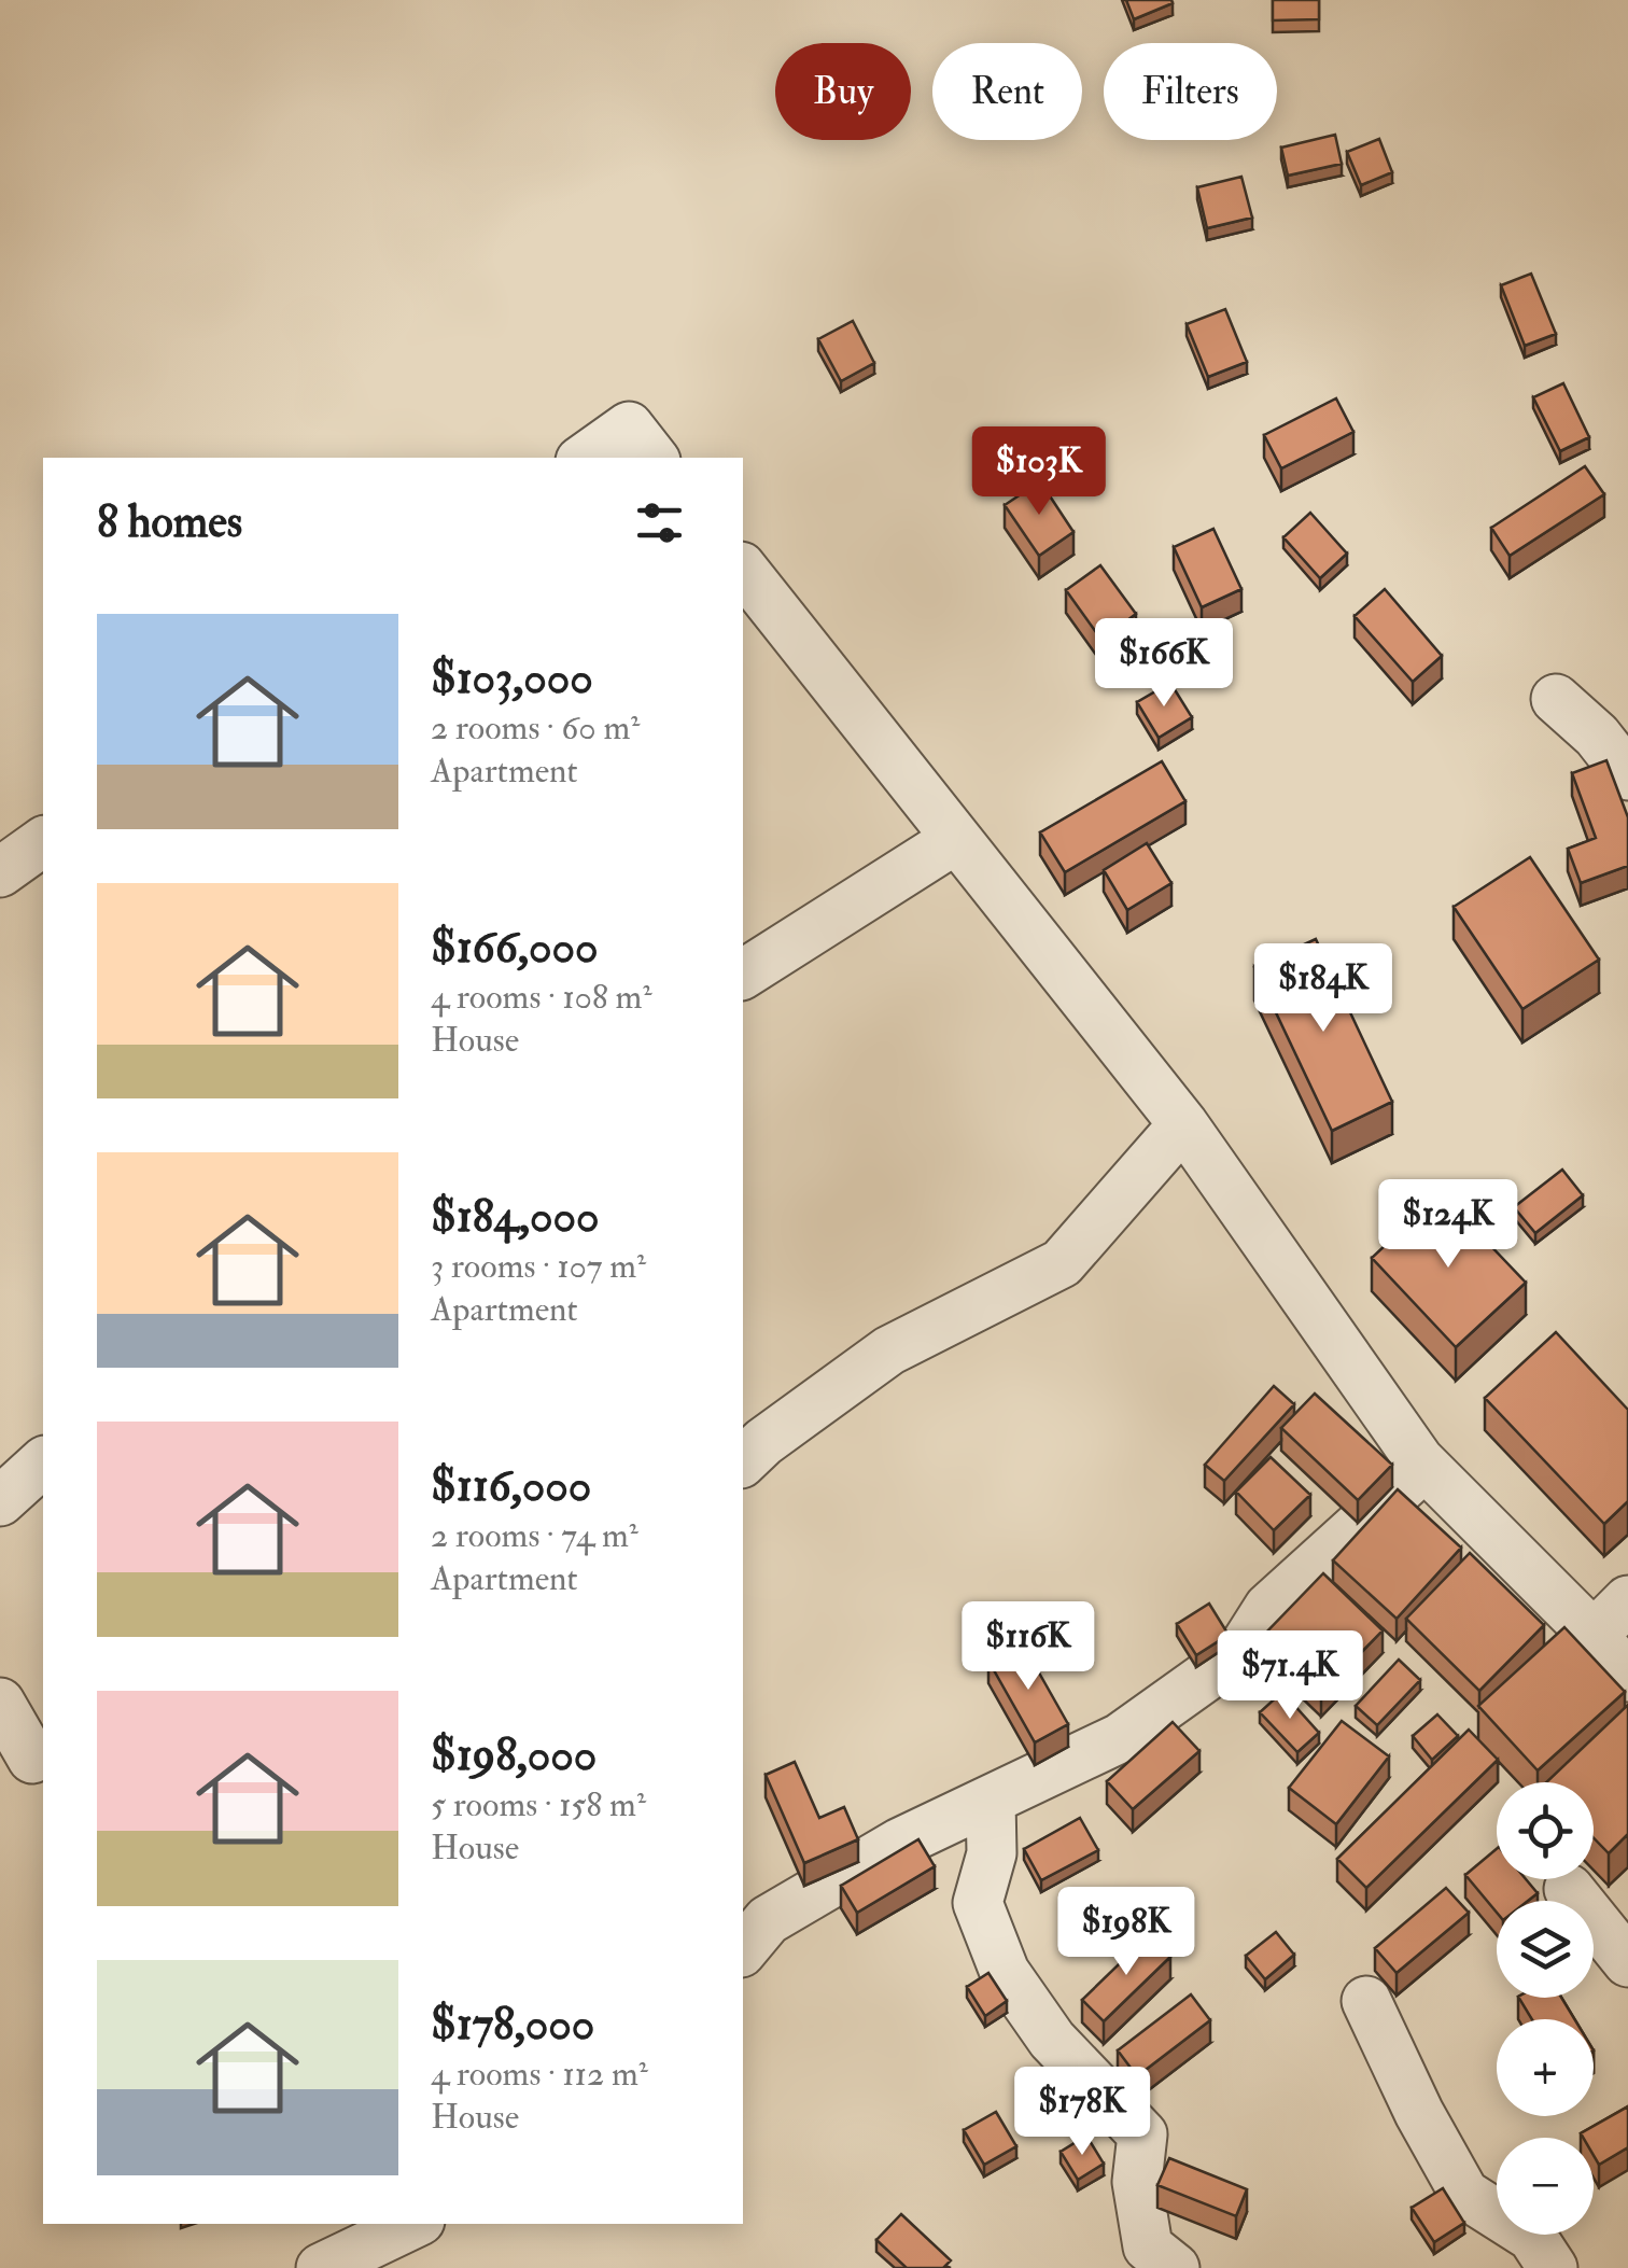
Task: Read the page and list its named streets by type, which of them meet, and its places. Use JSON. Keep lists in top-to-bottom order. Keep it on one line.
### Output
{"page":{"chip":["Buy","Rent","Filters"],"price":["$103K","$166K","$184K","$124K","$116K","$71.4K","$198K","$178K"],"heading":"8 homes","list":[{"name":"$103,000","note":"2 rooms · 60 m² · Apartment"},{"name":"$166,000","note":"4 rooms · 108 m² · House"},{"name":"$184,000","note":"3 rooms · 107 m² · Apartment"},{"name":"$116,000","note":"2 rooms · 74 m² · Apartment"},{"name":"$198,000","note":"5 rooms · 158 m² · House"},{"name":"$178,000","note":"4 rooms · 112 m² · House"}],"map_buttons":["+","−"]}}
